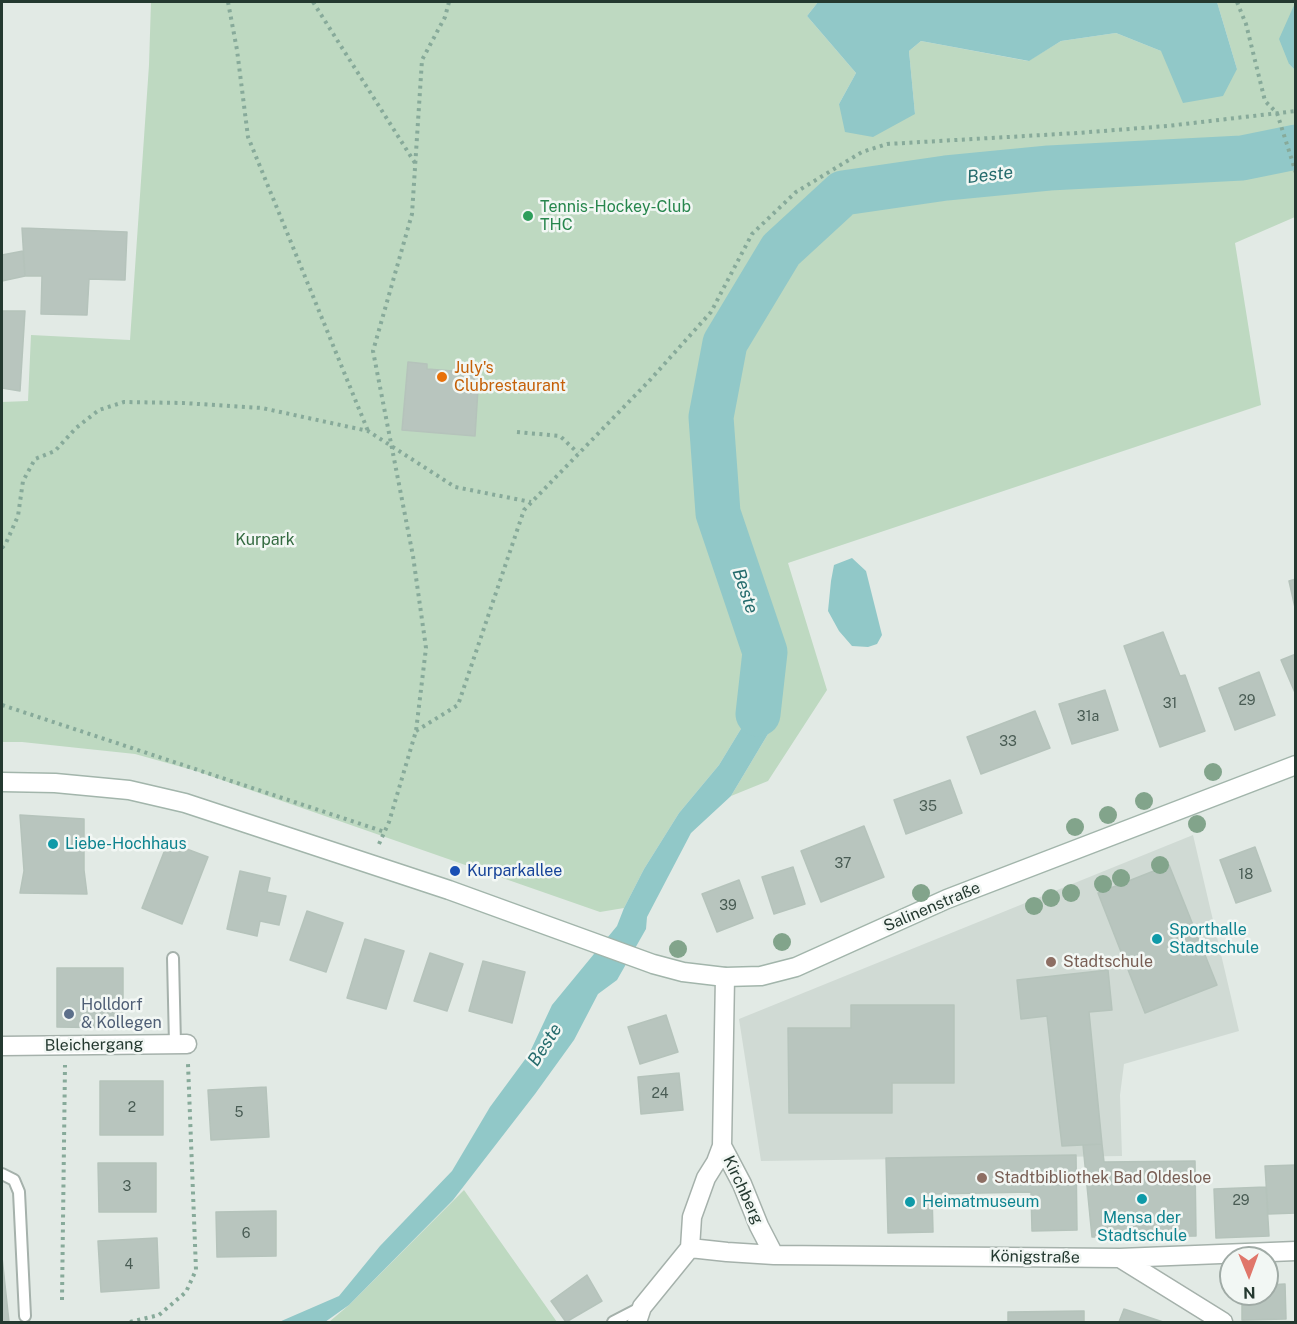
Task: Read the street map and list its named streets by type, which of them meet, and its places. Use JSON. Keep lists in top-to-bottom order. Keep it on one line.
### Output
{"streets":{"street":["Salinenstraße","Bleichergang","Kirchberg","Königstraße"]},"crossings":[["Kirchberg","Königstraße"]],"water":["Beste"],"parks":["Kurpark"],"places":["Tennis-Hockey-Club THC","July's Clubrestaurant","Liebe-Hochhaus","Kurparkallee","Sporthalle Stadtschule","Stadtschule","Holldorf & Kollegen","Stadtbibliothek Bad Oldesloe","Mensa der Stadtschule","Heimatmuseum"],"house_numbers":["29","31","31a","33","35","37","18","39","24","2","5","3","29","6","4"],"north":"bottom"}
